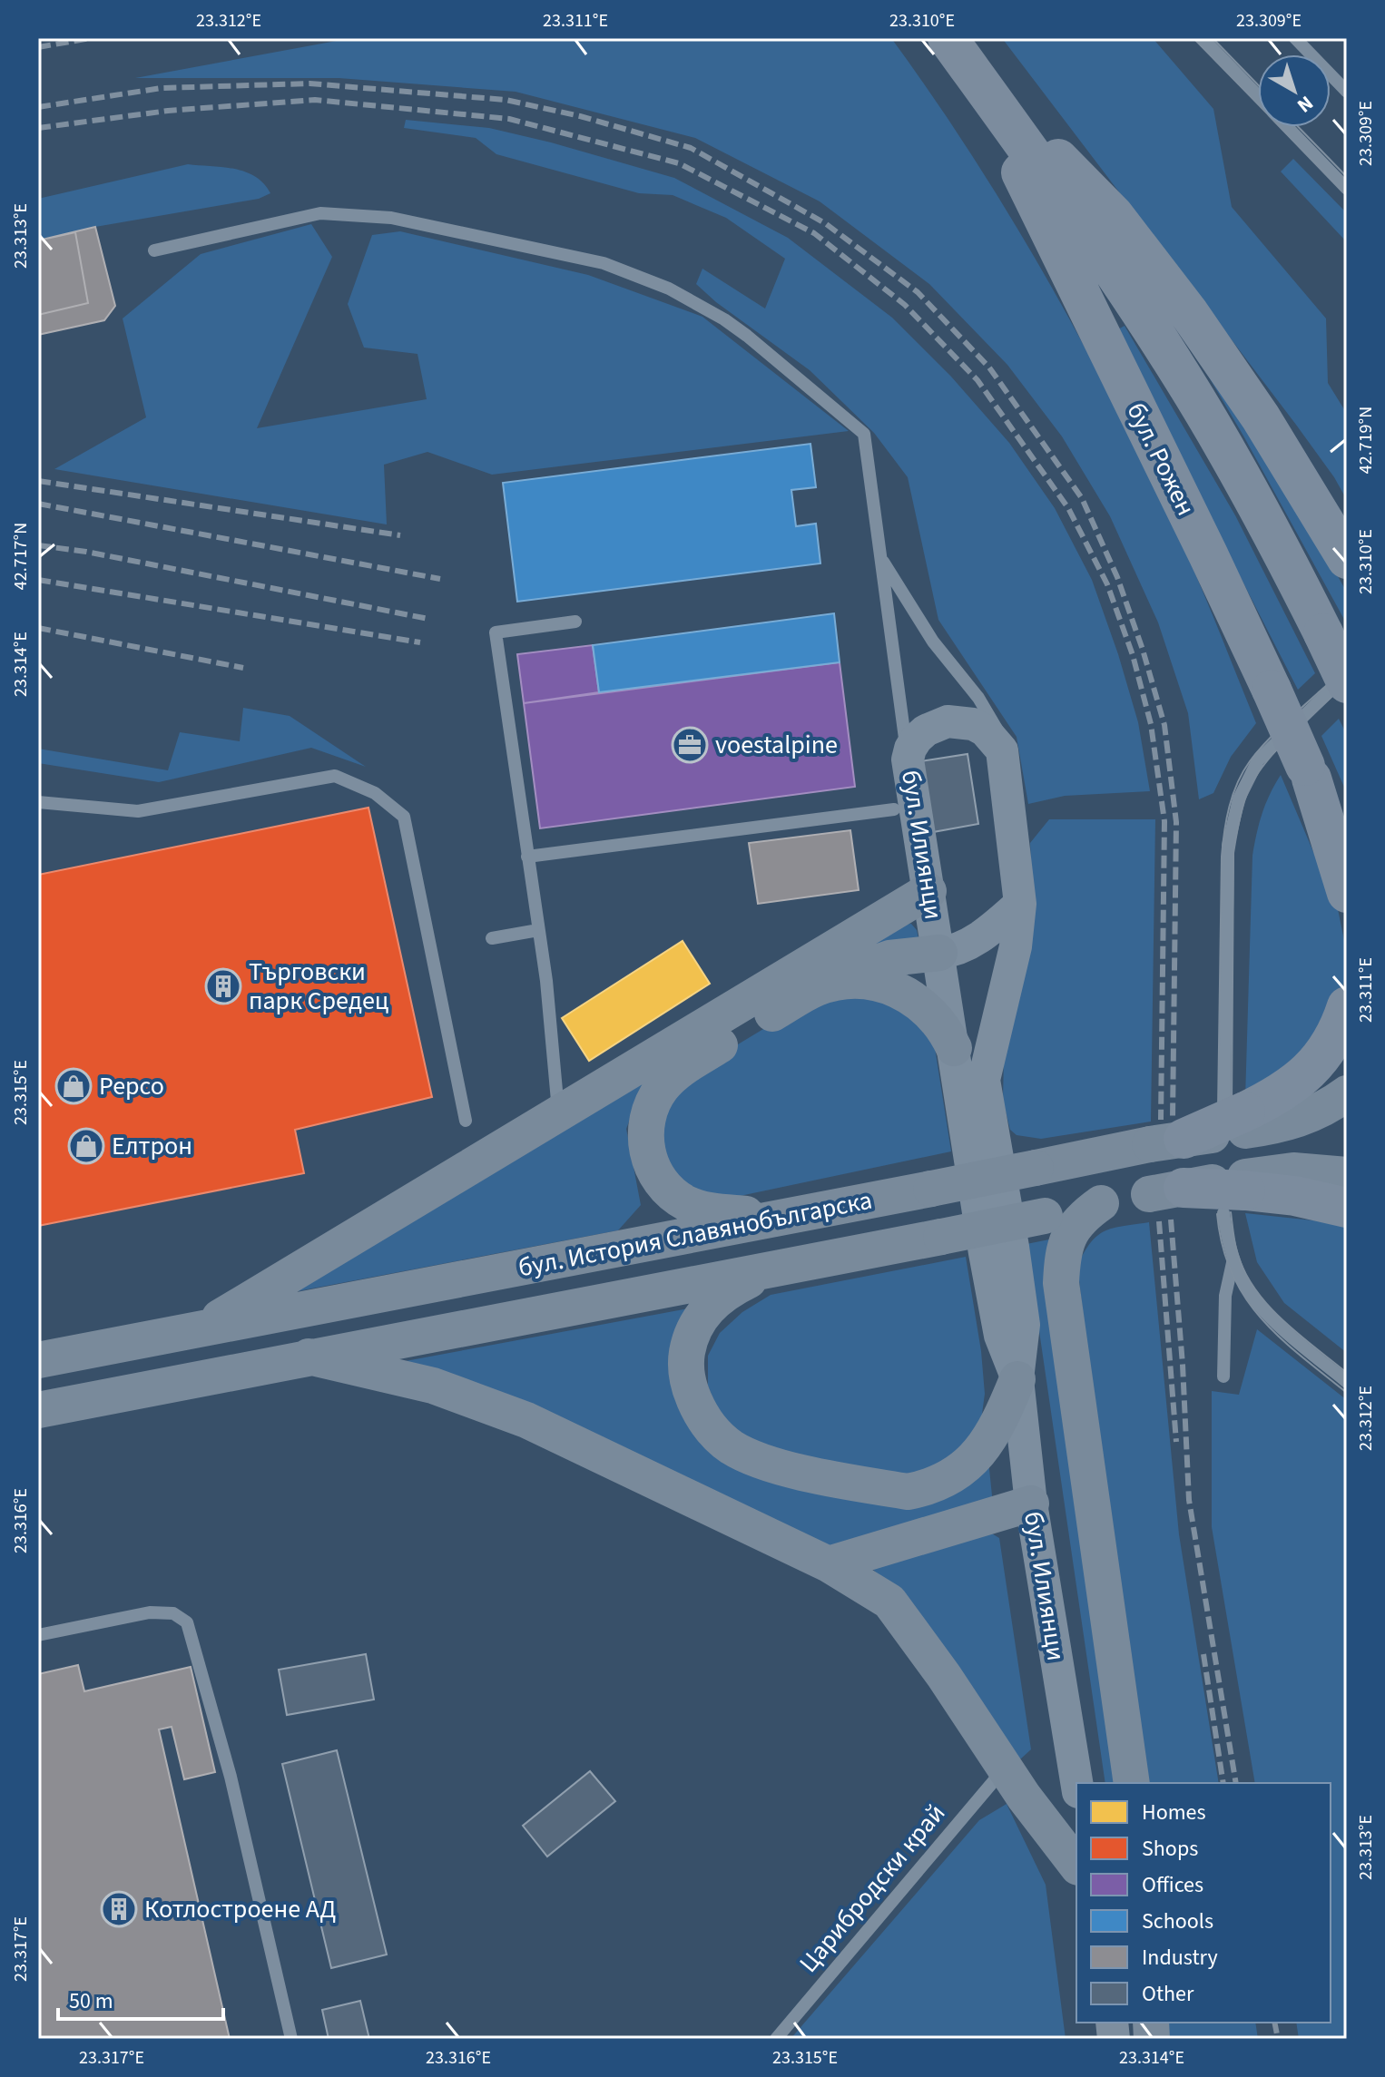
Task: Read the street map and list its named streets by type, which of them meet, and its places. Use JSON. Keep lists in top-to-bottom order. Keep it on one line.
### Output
{"streets":{"main road":["бул. Рожен","бул. История Славянобългарска"],"street":["бул. Илиянци"],"lane":["Царибродски край"]},"places":{"office":["voestalpine"],"building":["Търговски парк Средец","Котлостроене АД"],"shop":["Pepco","Елтрон"]},"legend":["Homes","Shops","Offices","Schools","Industry","Other"],"scale_bar":"50 m","north":"bottom right","coordinates":["23.312°E","23.311°E","23.310°E","23.309°E","23.313°E","42.719°N","42.717°N","23.314°E","23.315°E","23.316°E","23.317°E"]}
